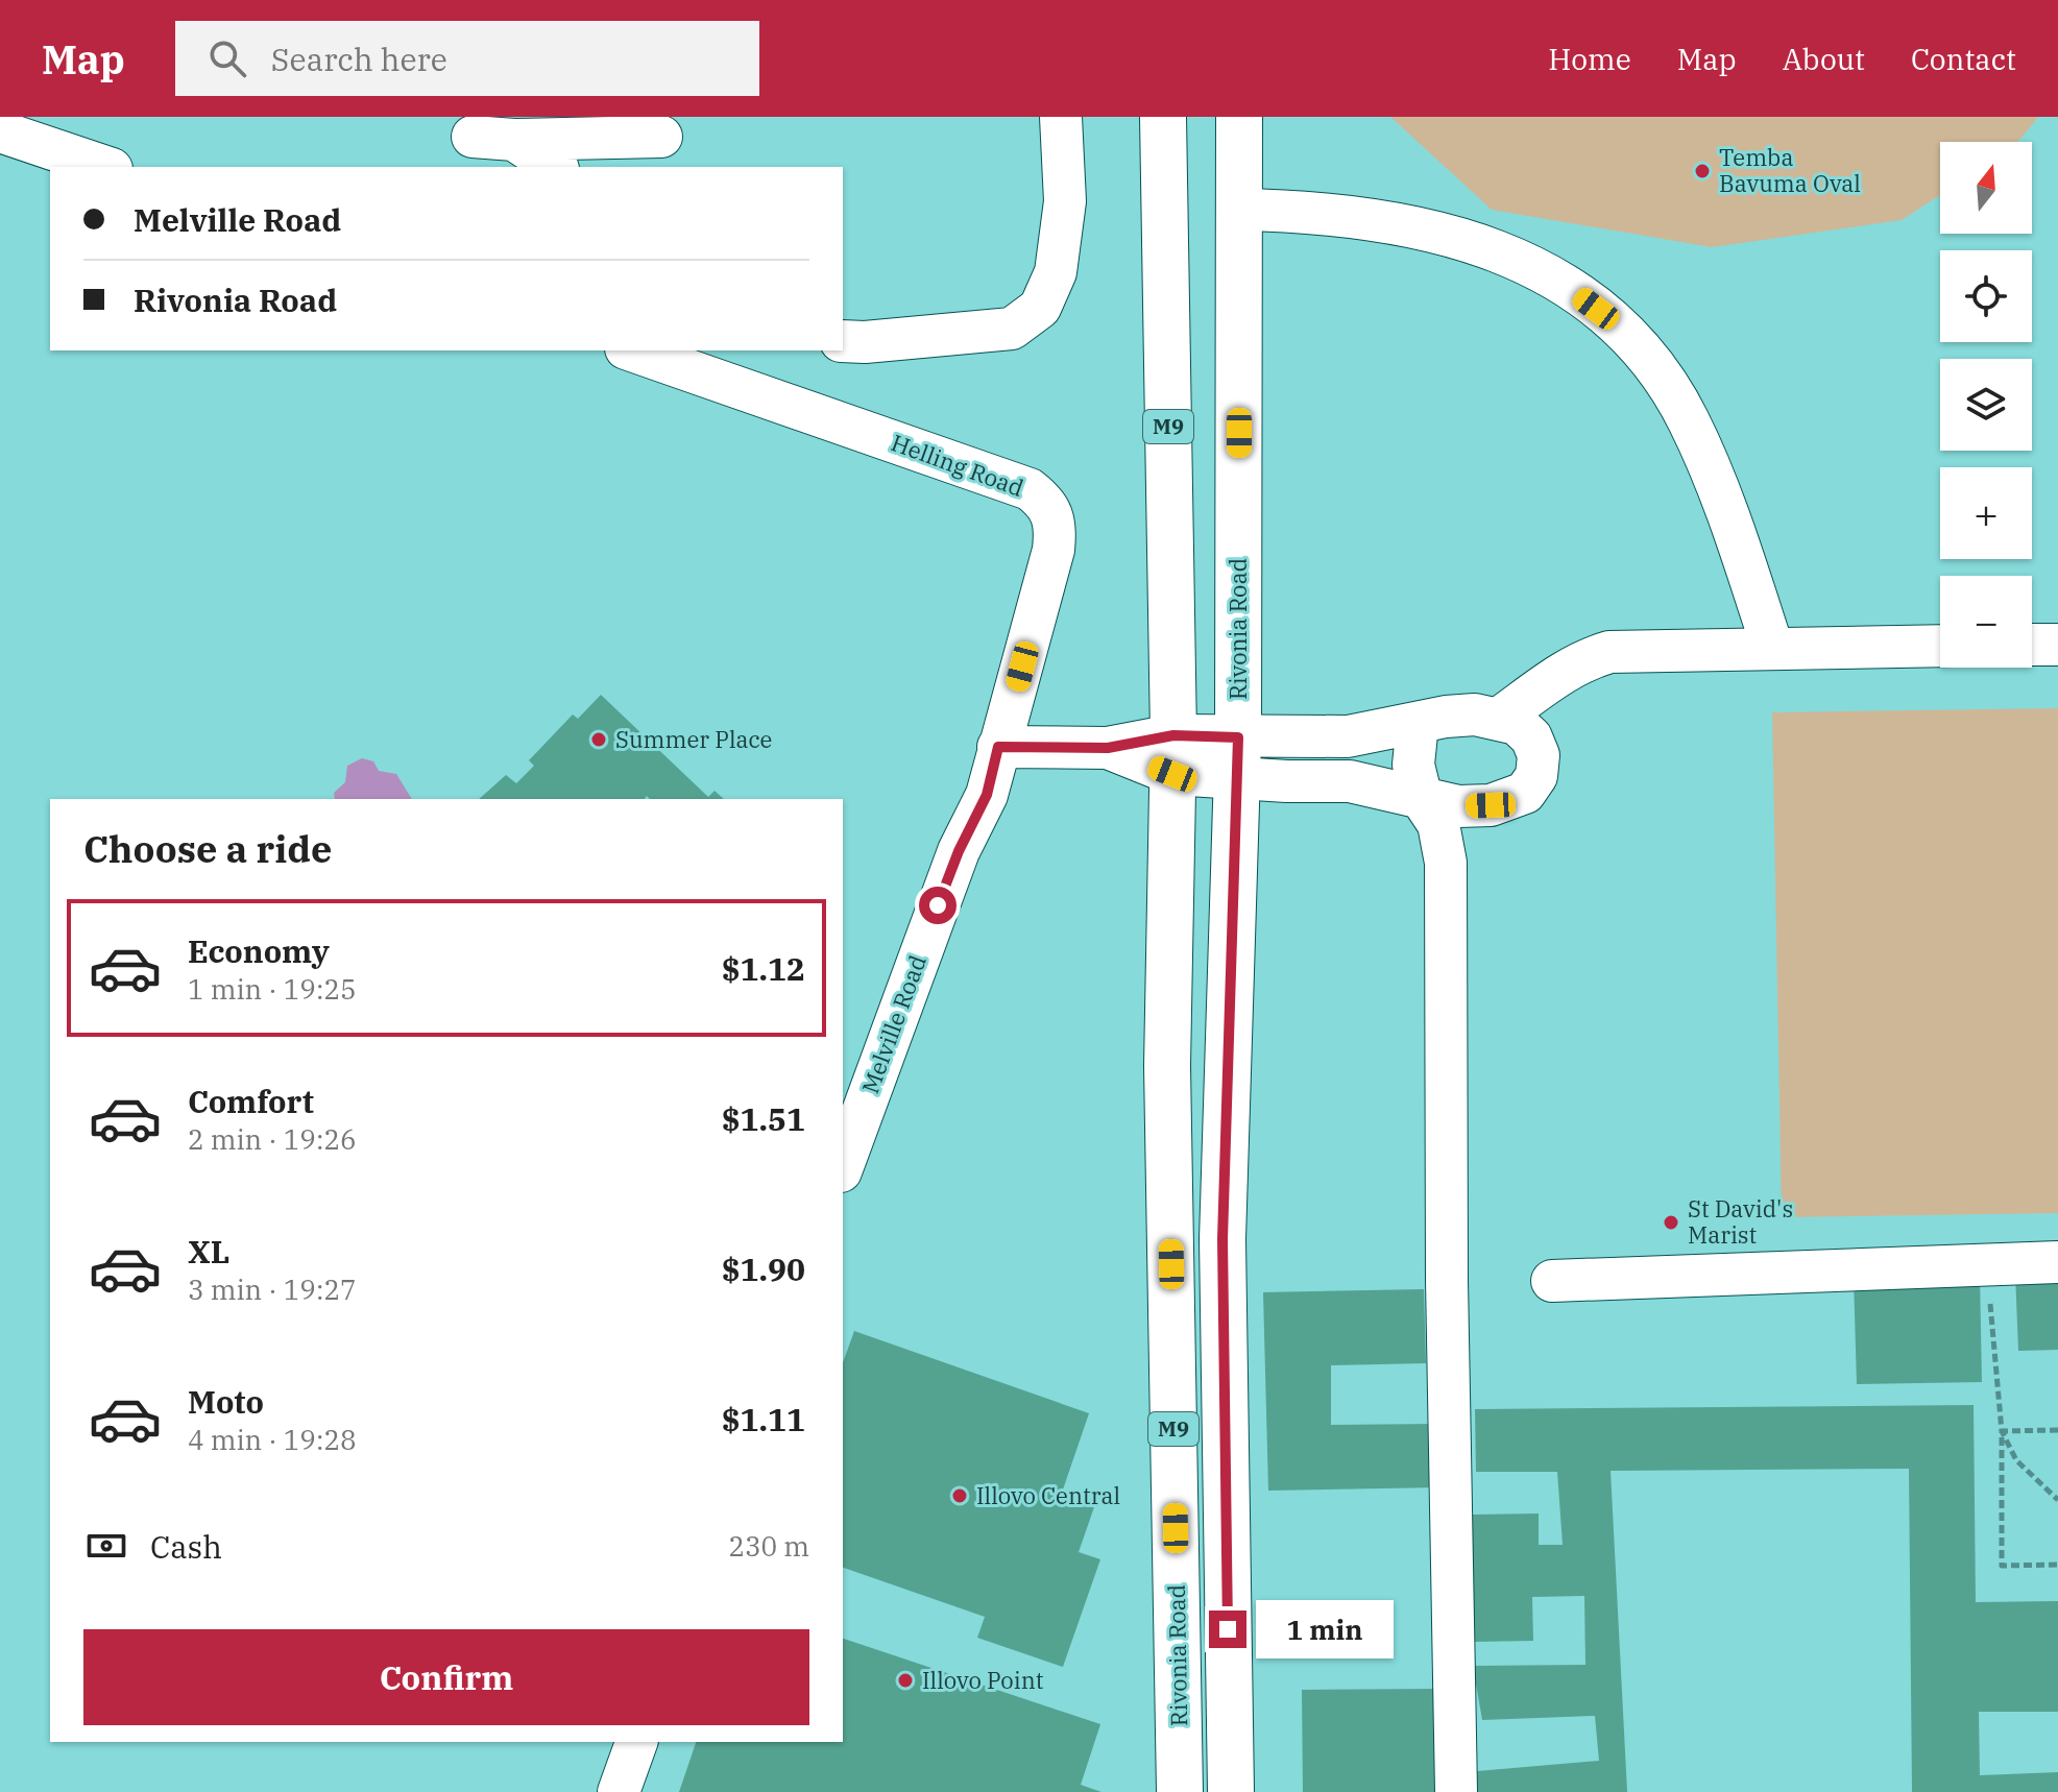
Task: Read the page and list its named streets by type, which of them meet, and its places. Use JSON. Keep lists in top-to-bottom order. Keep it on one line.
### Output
{"streets":{"main road":["M9","Rivonia Road"],"street":["Helling Road","Melville Road"]},"crossings":[["Helling Road","Melville Road"]],"places":["Temba Bavuma Oval","Summer Place","St David's Marist","Illovo Central","Illovo Point"],"north":"top","page":{"header":"Map","search":"Search here","nav":["Home","Map","About","Contact"],"map_buttons":["+","−"],"banner":["Melville Road","Rivonia Road"],"heading":"Choose a ride","list":[{"name":"Economy","note":"1 min · 19:25","value":"$1.12"},{"name":"Comfort","note":"2 min · 19:26","value":"$1.51"},{"name":"XL","note":"3 min · 19:27","value":"$1.90"},{"name":"Moto","note":"4 min · 19:28","value":"$1.11"}],"pay":["Cash","230 m"],"bubble":"1 min","buttons":"Confirm"}}
